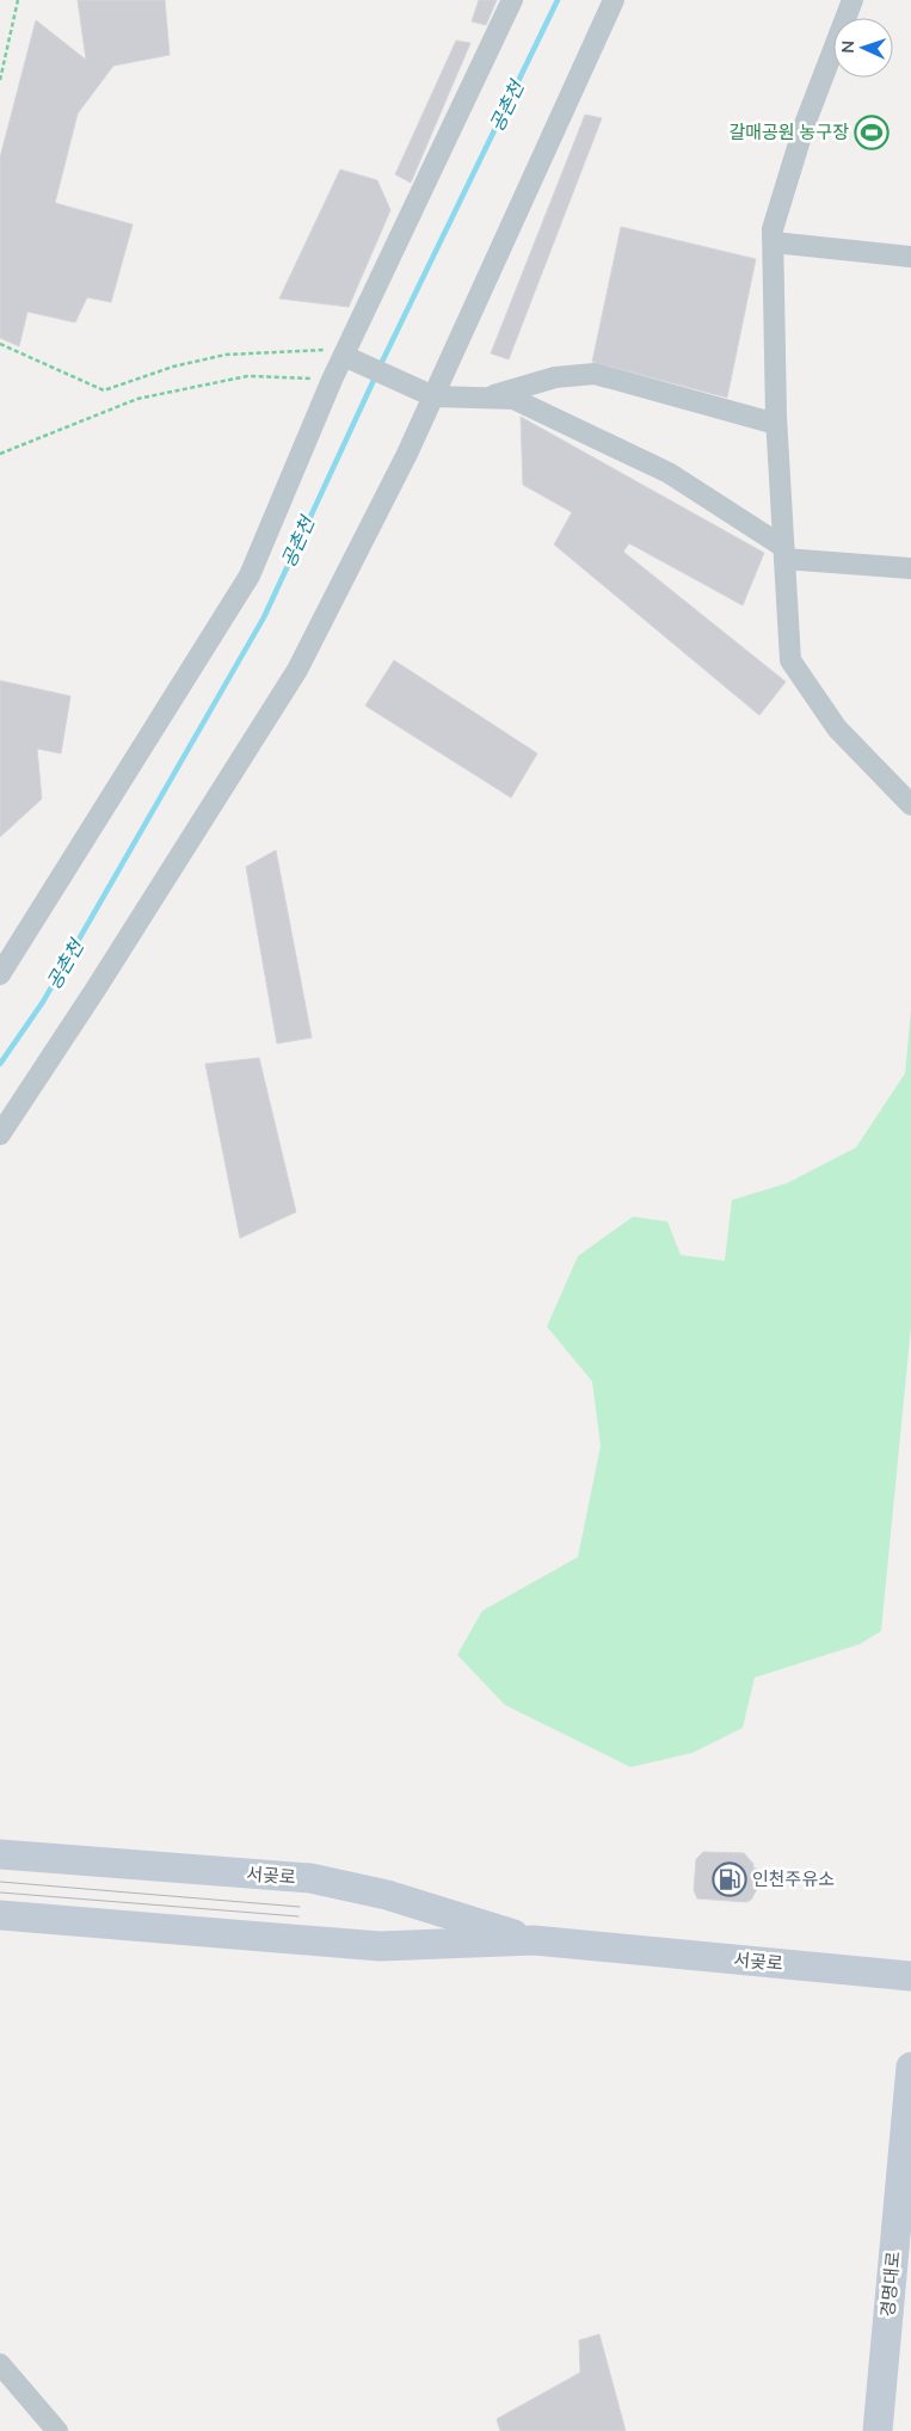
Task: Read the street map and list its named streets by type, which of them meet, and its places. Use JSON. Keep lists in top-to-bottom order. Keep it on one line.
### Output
{"streets":{"main road":["서곶로","경명대로"]},"water":["공촌천"],"places":{"sports":["갈매공원 농구장"],"fuel station":["인천주유소"]},"north":"left"}
